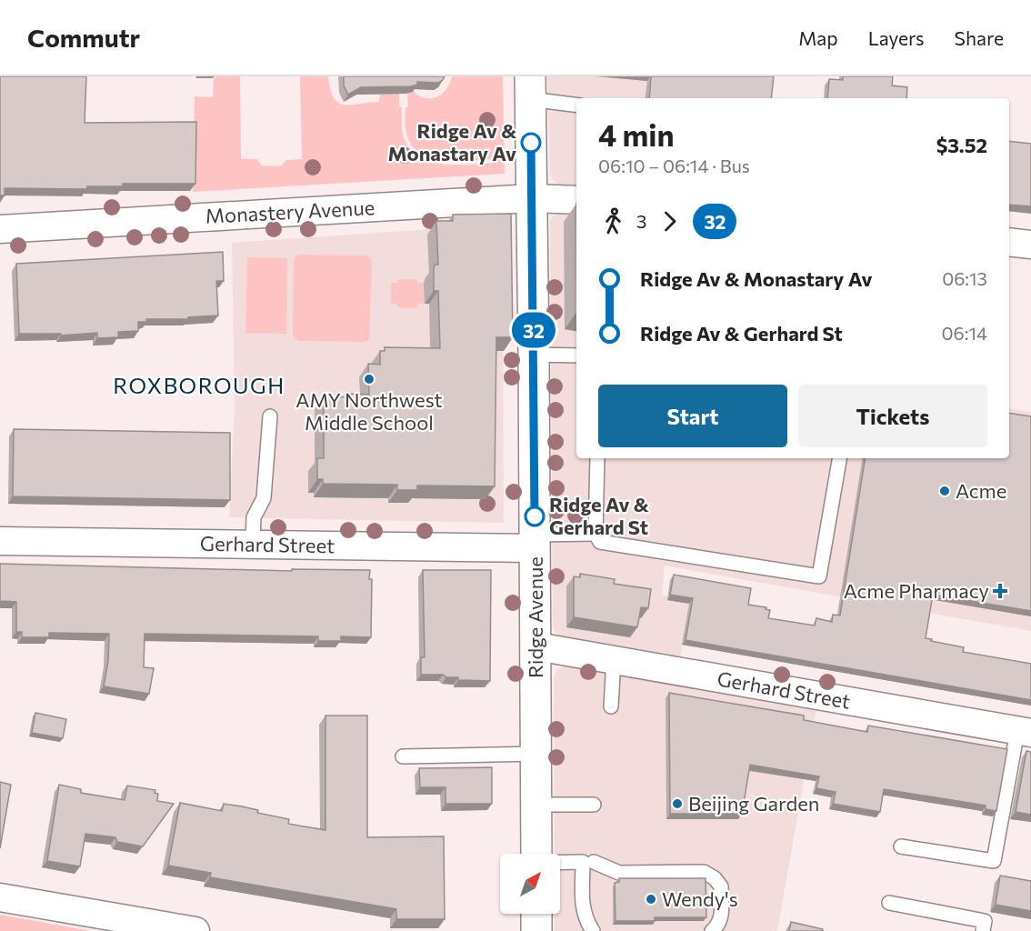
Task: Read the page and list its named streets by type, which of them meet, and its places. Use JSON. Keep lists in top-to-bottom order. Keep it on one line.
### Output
{"streets":{"main road":["Ridge Avenue"],"street":["Monastery Avenue","Gerhard Street"]},"crossings":[["Monastery Avenue","Ridge Avenue"],["Gerhard Street","Ridge Avenue"]],"districts":["ROXBOROUGH"],"places":{"other":["Ridge Av & Monastary Av","AMY Northwest Middle School","Acme","Ridge Av & Gerhard St","Beijing Garden","Wendy's"],"health":["Acme Pharmacy"]},"lines":["bus line 32"],"north":"top right","page":{"header":"Commutr","nav":["Map","Layers","Share"],"on_map":"32","heading":["4 min","06:10 – 06:14 · Bus","$3.52"],"legs":["3","32"],"list":[{"name":"Ridge Av & Monastary Av","value":"06:13"},{"name":"Ridge Av & Gerhard St","value":"06:14"}],"buttons":["Start","Tickets"]}}
